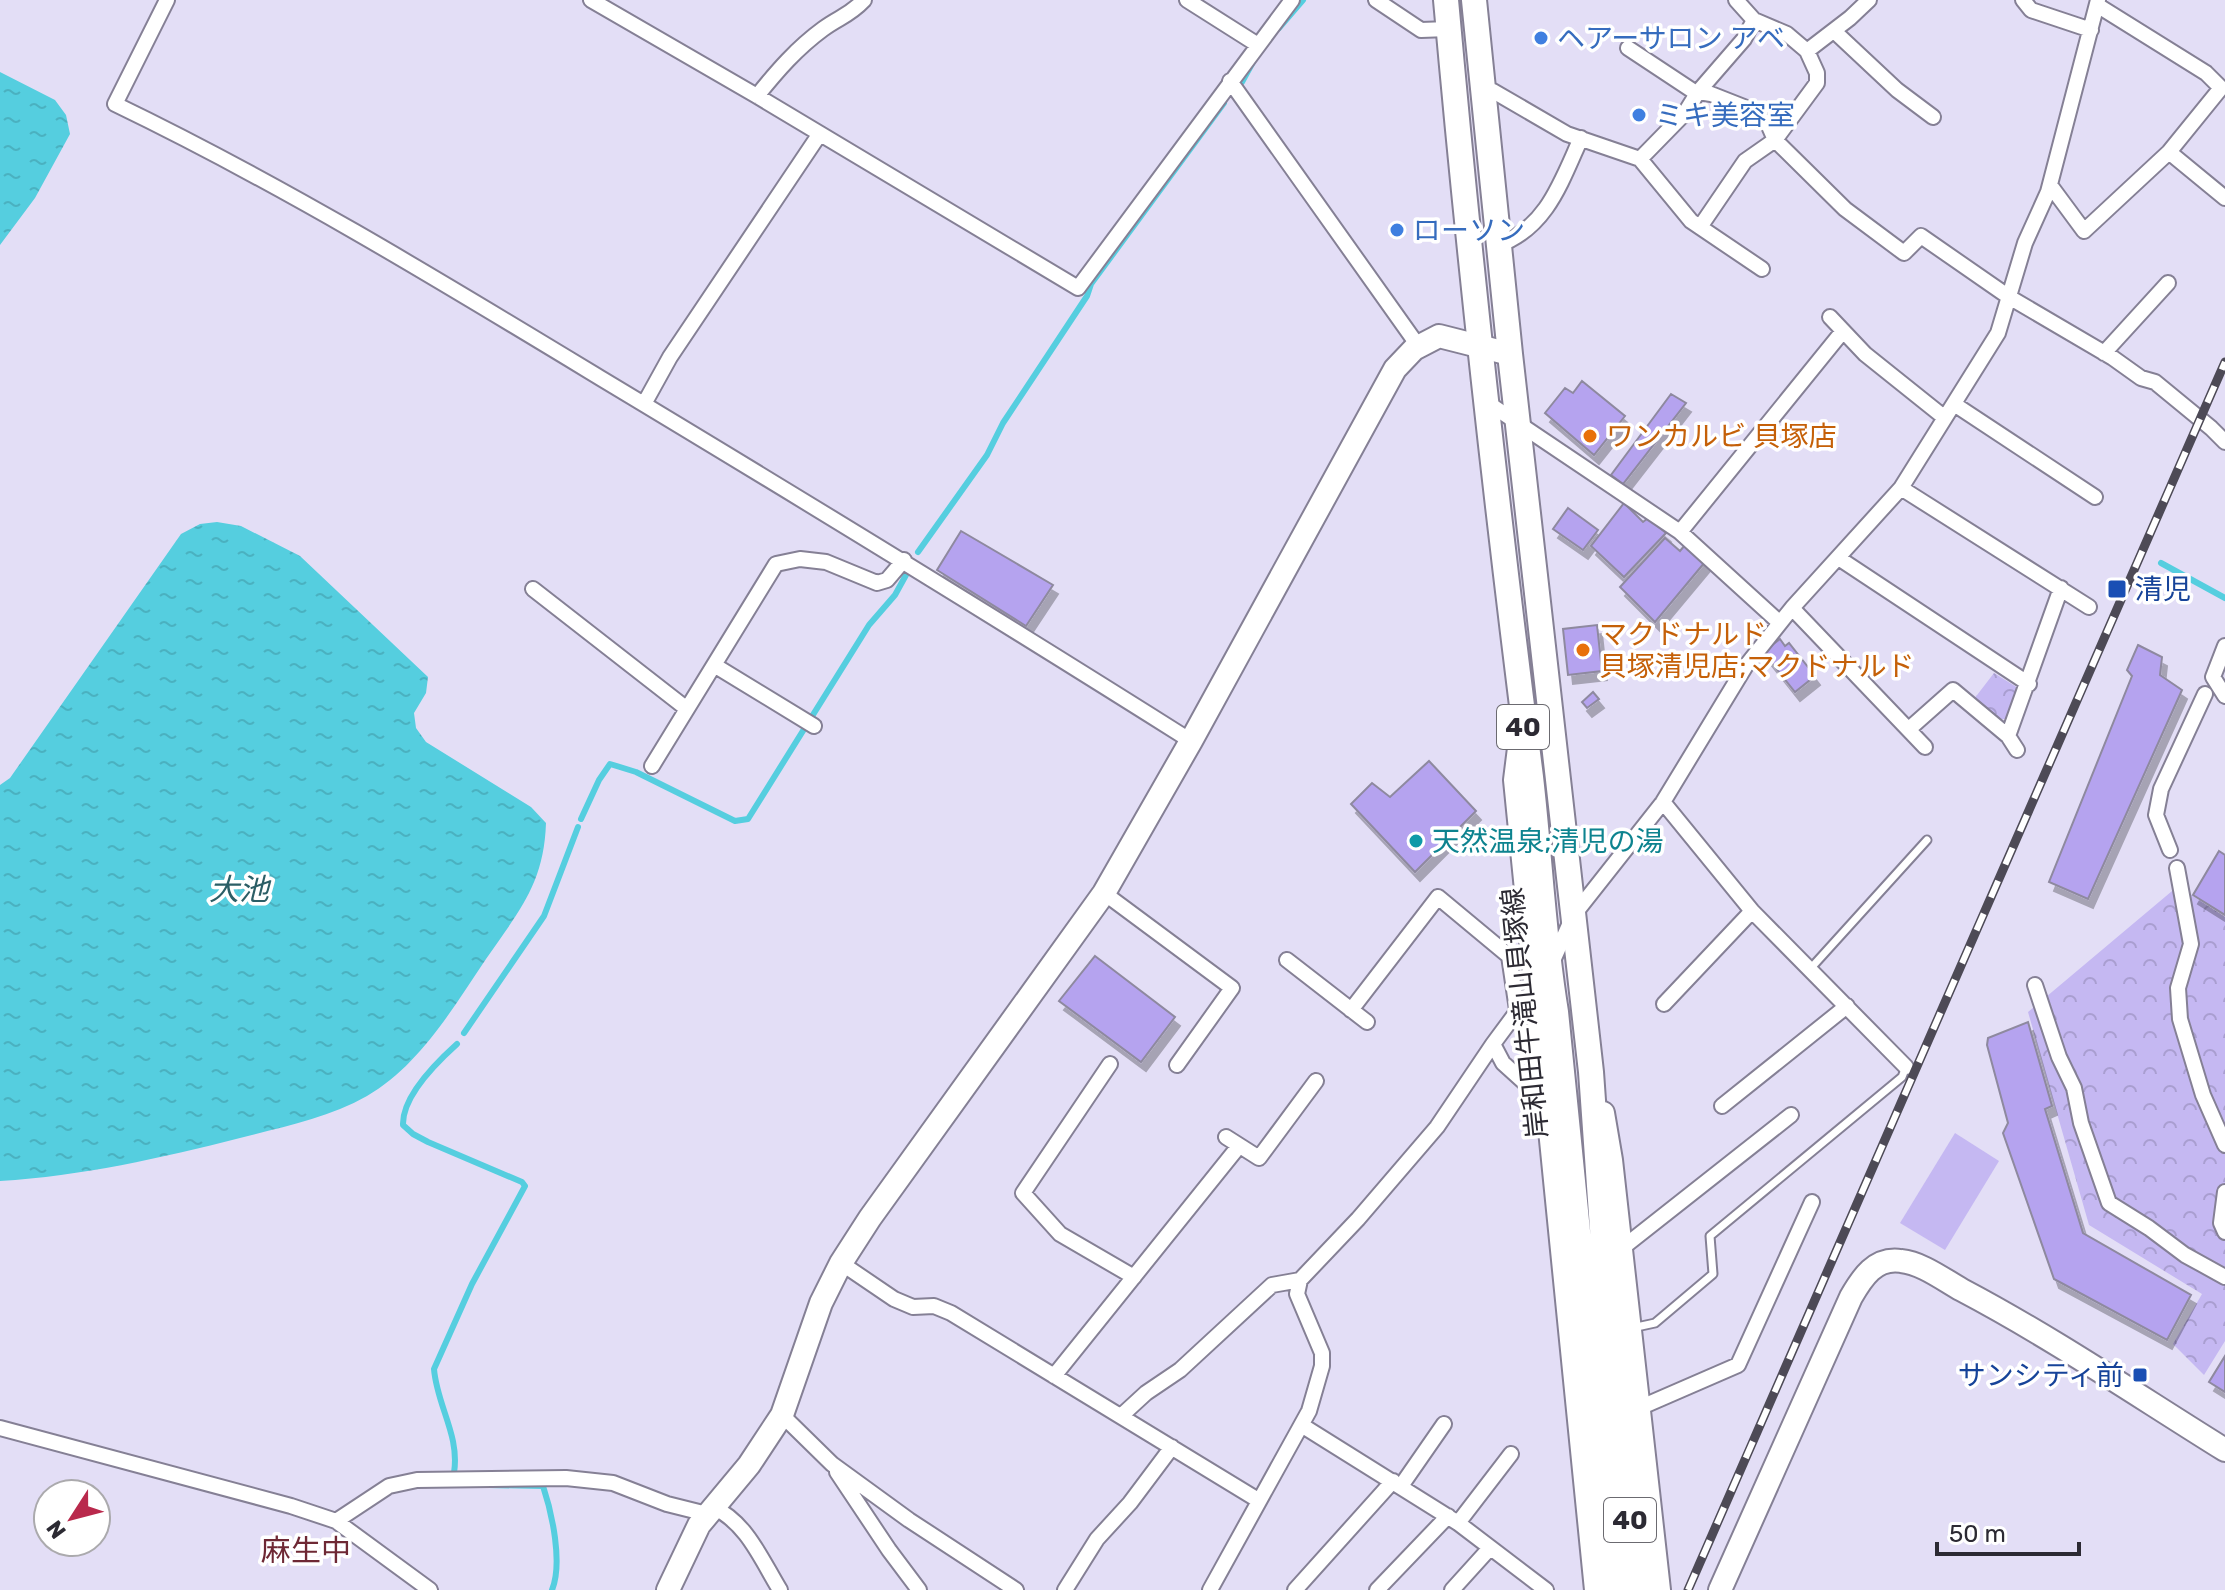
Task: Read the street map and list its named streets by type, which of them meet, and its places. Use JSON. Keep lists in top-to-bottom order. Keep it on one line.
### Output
{"streets":{"main road":["40","岸和田牛滝山貝塚線"]},"districts":["麻生中"],"water":["大池"],"places":{"other":["ヘアーサロン アベ","ミキ美容室","ローソン","ワンカルビ 貝塚店","マクドナルド 貝塚清児店;マクドナルド","天然温泉;清児の湯"],"transit":["清児","サンシティ前"]},"scale_bar":"50 m","north":"bottom left"}
